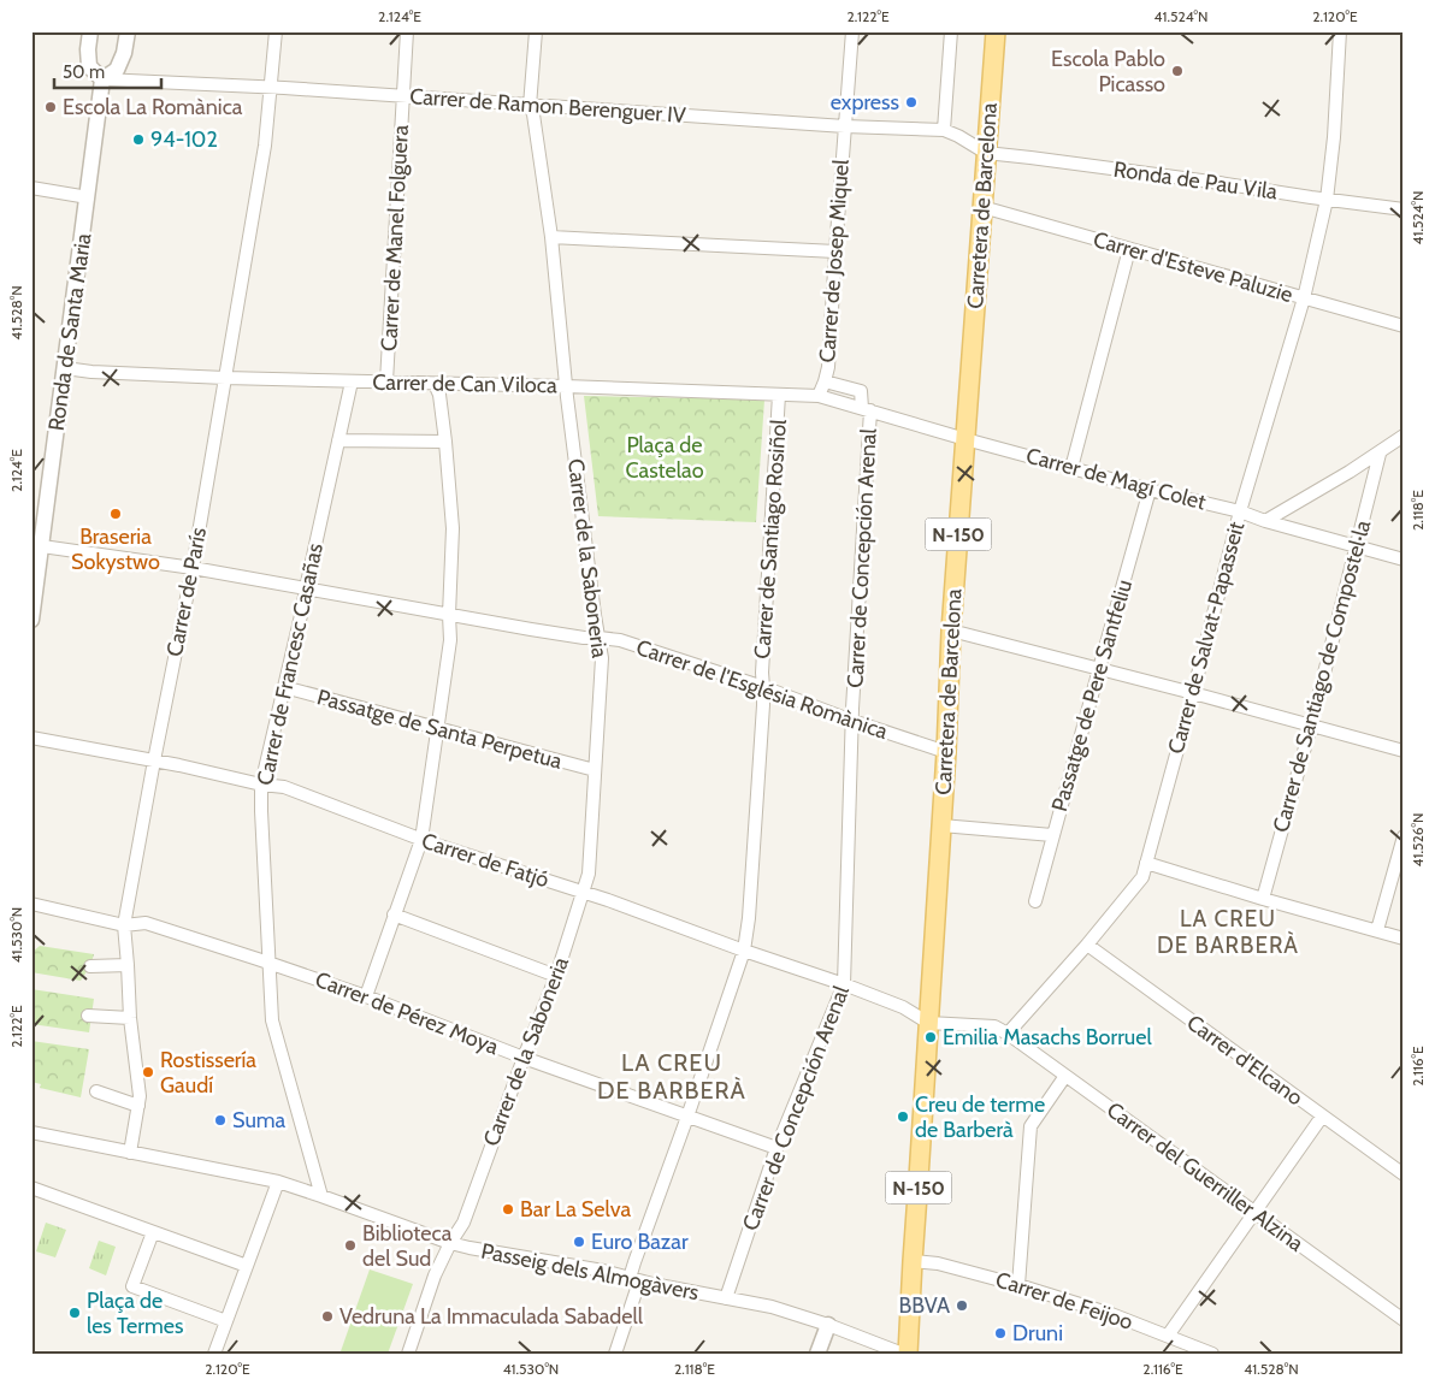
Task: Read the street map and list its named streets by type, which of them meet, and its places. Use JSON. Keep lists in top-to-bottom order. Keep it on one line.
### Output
{"streets":{"main road":["Carretera de Barcelona","N-150"],"street":["Carrer de Ramon Berenguer IV","Ronda de Pau Vila","Carrer de Manel Folguera","Carrer de Josep Miquel","Carrer d'Esteve Paluzie","Ronda de Santa Maria","Carrer de Can Viloca","Carrer de Magí Colet","Carrer de Santiago Rosiñol","Carrer de la Saboneria","Carrer de Concepción Arenal","Carrer de París","Carrer de Salvat-Papasseit","Carrer de Francesc Casañas","Carrer de Santiago de Compostel·la","Carrer de l'Església Romànica","Passatge de Pere Santfeliu","Passatge de Santa Perpetua","Carrer de Fatjó","Carrer de Pérez Moya","Carrer d'Elcano","Carrer del Guerriller Alzina","Passeig dels Almogàvers","Carrer de Feijoo"]},"crossings":[["Carrer de Ramon Berenguer IV","Ronda de Pau Vila"],["Carrer de Ramon Berenguer IV","Carretera de Barcelona"],["Carrer de Ramon Berenguer IV","Carrer de Manel Folguera"],["Carrer de Ramon Berenguer IV","Carrer de Josep Miquel"],["Carrer de Ramon Berenguer IV","Ronda de Santa Maria"],["Carrer de Ramon Berenguer IV","Carrer de la Saboneria"],["Carrer de Ramon Berenguer IV","Carrer de París"],["Ronda de Pau Vila","Carretera de Barcelona"],["Ronda de Pau Vila","Carrer de Salvat-Papasseit"],["Carretera de Barcelona","Carrer d'Esteve Paluzie"],["Carretera de Barcelona","Carrer de Can Viloca"],["Carretera de Barcelona","Carrer de Magí Colet"],["Carretera de Barcelona","Carrer de l'Església Romànica"],["Carretera de Barcelona","Carrer de Fatjó"],["Carretera de Barcelona","Carrer del Guerriller Alzina"],["Carretera de Barcelona","Carrer de Feijoo"],["Carrer de Manel Folguera","Carrer de Can Viloca"],["Carrer de Josep Miquel","Carrer de Can Viloca"],["Carrer d'Esteve Paluzie","Carrer de Salvat-Papasseit"],["Ronda de Santa Maria","Carrer de Can Viloca"],["Ronda de Santa Maria","Carrer de l'Església Romànica"],["Carrer de Can Viloca","Carrer de Magí Colet"],["Carrer de Can Viloca","Carrer de Santiago Rosiñol"],["Carrer de Can Viloca","Carrer de la Saboneria"],["Carrer de Can Viloca","Carrer de Concepción Arenal"],["Carrer de Can Viloca","Carrer de París"],["Carrer de Can Viloca","Carrer de Francesc Casañas"],["Carrer de Magí Colet","Carrer de Salvat-Papasseit"],["Carrer de Magí Colet","Carrer de Santiago de Compostel·la"],["Carrer de Magí Colet","Passatge de Pere Santfeliu"],["Carrer de Santiago Rosiñol","Carrer de l'Església Romànica"],["Carrer de Santiago Rosiñol","Carrer de Fatjó"],["Carrer de Santiago Rosiñol","Carrer de Pérez Moya"],["Carrer de Santiago Rosiñol","Passeig dels Almogàvers"],["Carrer de la Saboneria","Carrer de l'Església Romànica"],["Carrer de la Saboneria","Passatge de Santa Perpetua"],["Carrer de la Saboneria","Carrer de Fatjó"],["Carrer de la Saboneria","Carrer de Pérez Moya"],["Carrer de la Saboneria","Passeig dels Almogàvers"],["Carrer de Concepción Arenal","Carrer de l'Església Romànica"],["Carrer de Concepción Arenal","Carrer de Fatjó"],["Carrer de Concepción Arenal","Carrer de Pérez Moya"],["Carrer de Concepción Arenal","Passeig dels Almogàvers"],["Carrer de París","Carrer de l'Església Romànica"],["Carrer de París","Carrer de Fatjó"],["Carrer de París","Carrer de Pérez Moya"],["Carrer de París","Passeig dels Almogàvers"],["Carrer de Salvat-Papasseit","Carrer d'Elcano"],["Carrer de Salvat-Papasseit","Carrer del Guerriller Alzina"],["Carrer de Francesc Casañas","Carrer de l'Església Romànica"],["Carrer de Francesc Casañas","Passatge de Santa Perpetua"],["Carrer de Francesc Casañas","Carrer de Fatjó"],["Carrer de Francesc Casañas","Carrer de Pérez Moya"],["Carrer de Francesc Casañas","Passeig dels Almogàvers"],["Carrer de Fatjó","Carrer del Guerriller Alzina"]],"districts":["LA CREU DE BARBERÀ","LA CREU DE BARBERÀ"],"parks":["Plaça de Castelao"],"places":["Escola Pablo Picasso","express","Escola La Romànica","94-102","Braseria Sokystwo","Emilia Masachs Borruel","Rostissería Gaudí","Creu de terme de Barberà","Suma","Bar La Selva","Euro Bazar","Biblioteca del Sud","BBVA","Plaça de les Termes","Vedruna La Immaculada Sabadell","Druni"],"scale_bar":"50 m","coordinates":["2.124°E","2.122°E","41.524°N","2.120°E","41.528°N","2.118°E","41.526°N","41.530°N","2.116°E"]}
